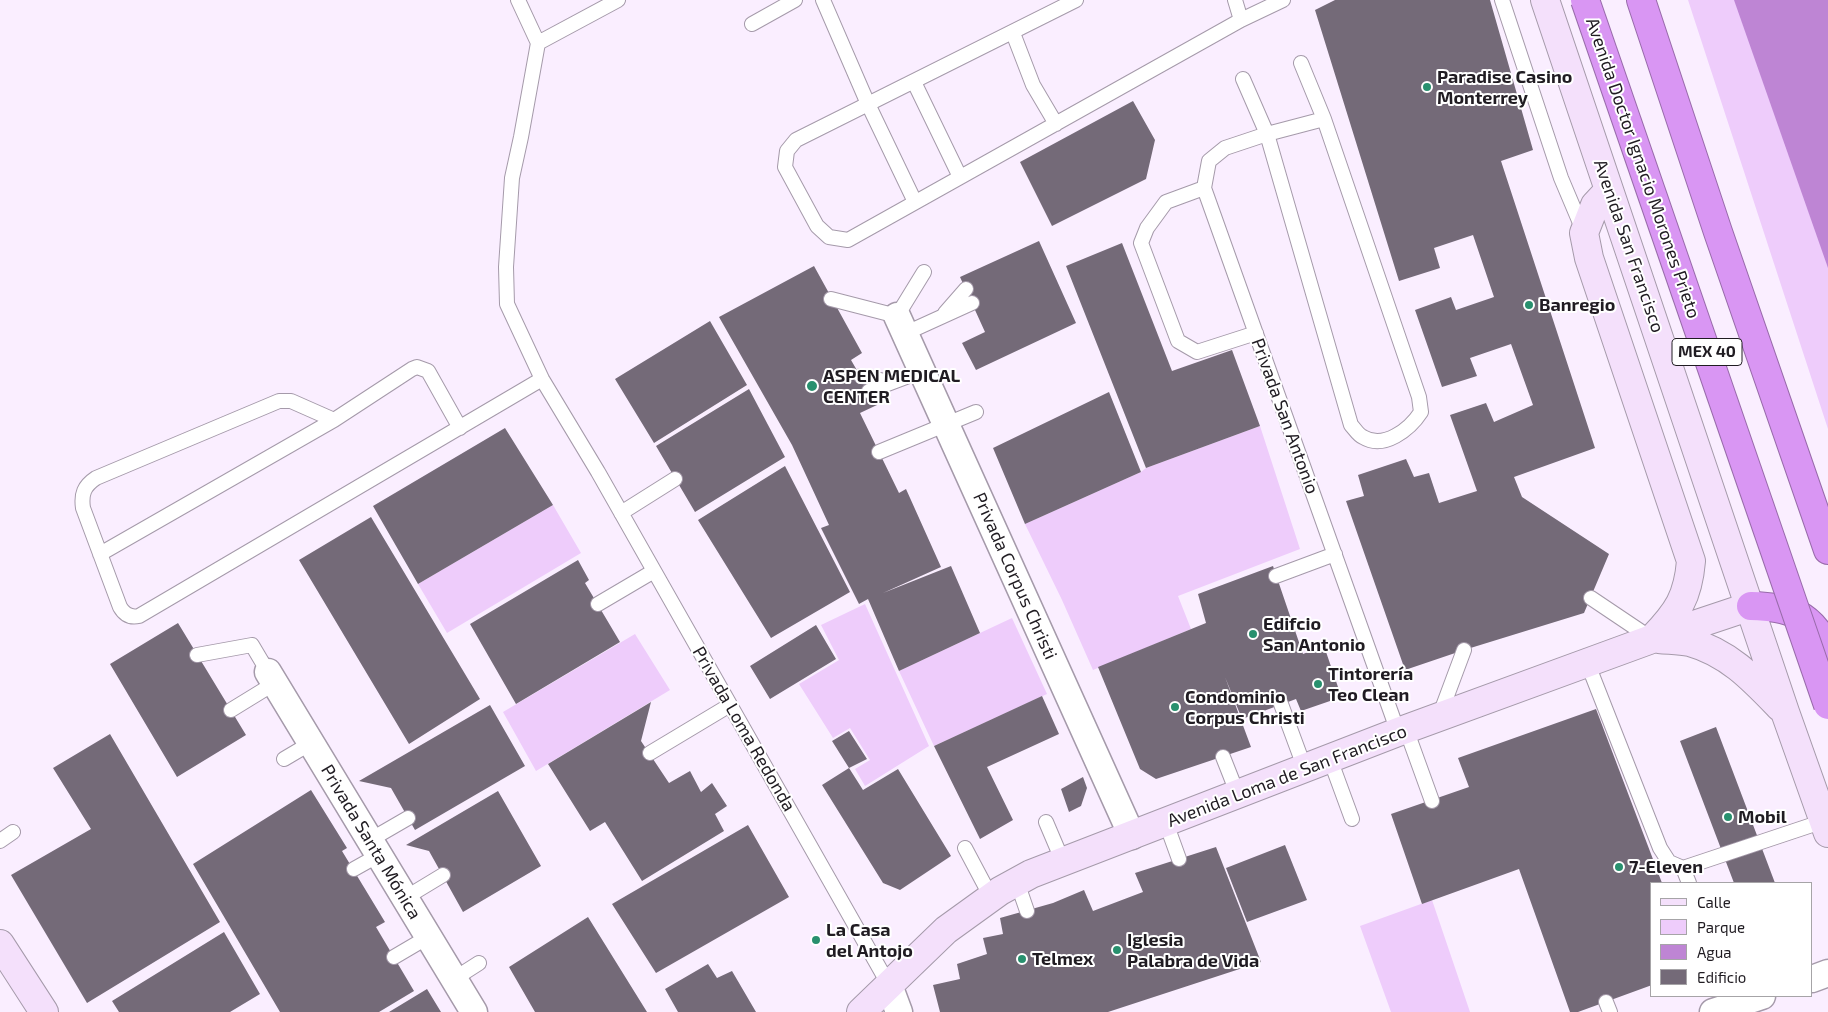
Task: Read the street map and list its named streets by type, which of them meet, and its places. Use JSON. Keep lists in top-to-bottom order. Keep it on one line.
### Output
{"streets":{"highway":["Avenida Doctor Ignacio Morones Prieto","MEX 40"],"street":["Avenida San Francisco","Privada Corpus Christi","Avenida Loma de San Francisco","Privada Santa Mónica"],"lane":["Privada San Antonio","Privada Loma Redonda"]},"crossings":[["Avenida San Francisco","Avenida Loma de San Francisco"],["Privada San Antonio","Avenida Loma de San Francisco"],["Privada Corpus Christi","Avenida Loma de San Francisco"],["Privada Loma Redonda","Avenida Loma de San Francisco"]],"places":["Paradise Casino Monterrey","Banregio","ASPEN MEDICAL CENTER","Edifcio San Antonio","Tintorería Teo Clean","Condominio Corpus Christi","Mobil","7-Eleven","La Casa del Antojo","Iglesia Palabra de Vida","Telmex"],"legend":["Calle","Parque","Agua","Edificio"]}
